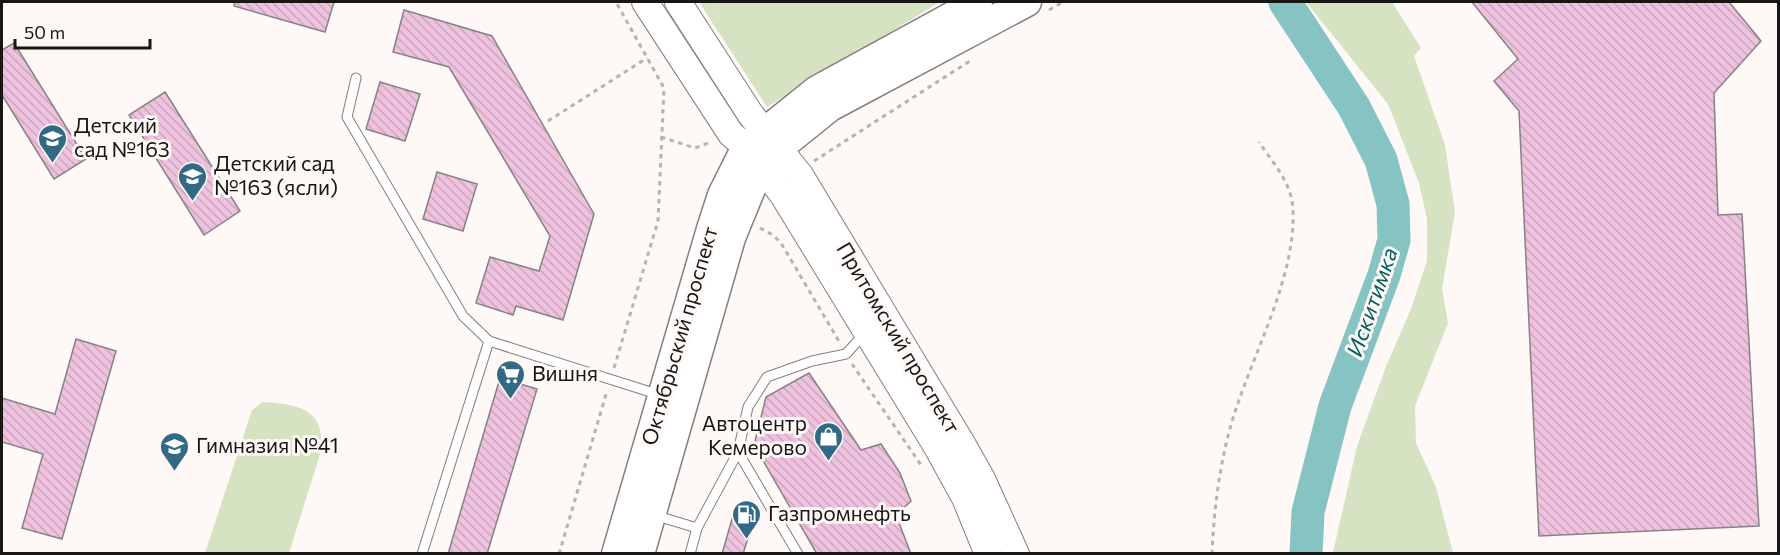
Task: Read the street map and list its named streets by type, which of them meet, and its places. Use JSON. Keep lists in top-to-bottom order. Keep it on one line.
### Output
{"streets":{"main road":["Октябрьский проспект","Притомский проспект"]},"crossings":[["Октябрьский проспект","Притомский проспект"]],"water":["Искитимка"],"places":{"school or university":["Детский сад №163","Детский сад №163 (ясли)","Гимназия №41"],"supermarket":["Вишня"],"shop":["Автоцентр Кемерово"],"fuel station":["Газпромнефть"]},"scale_bar":"50 m"}
